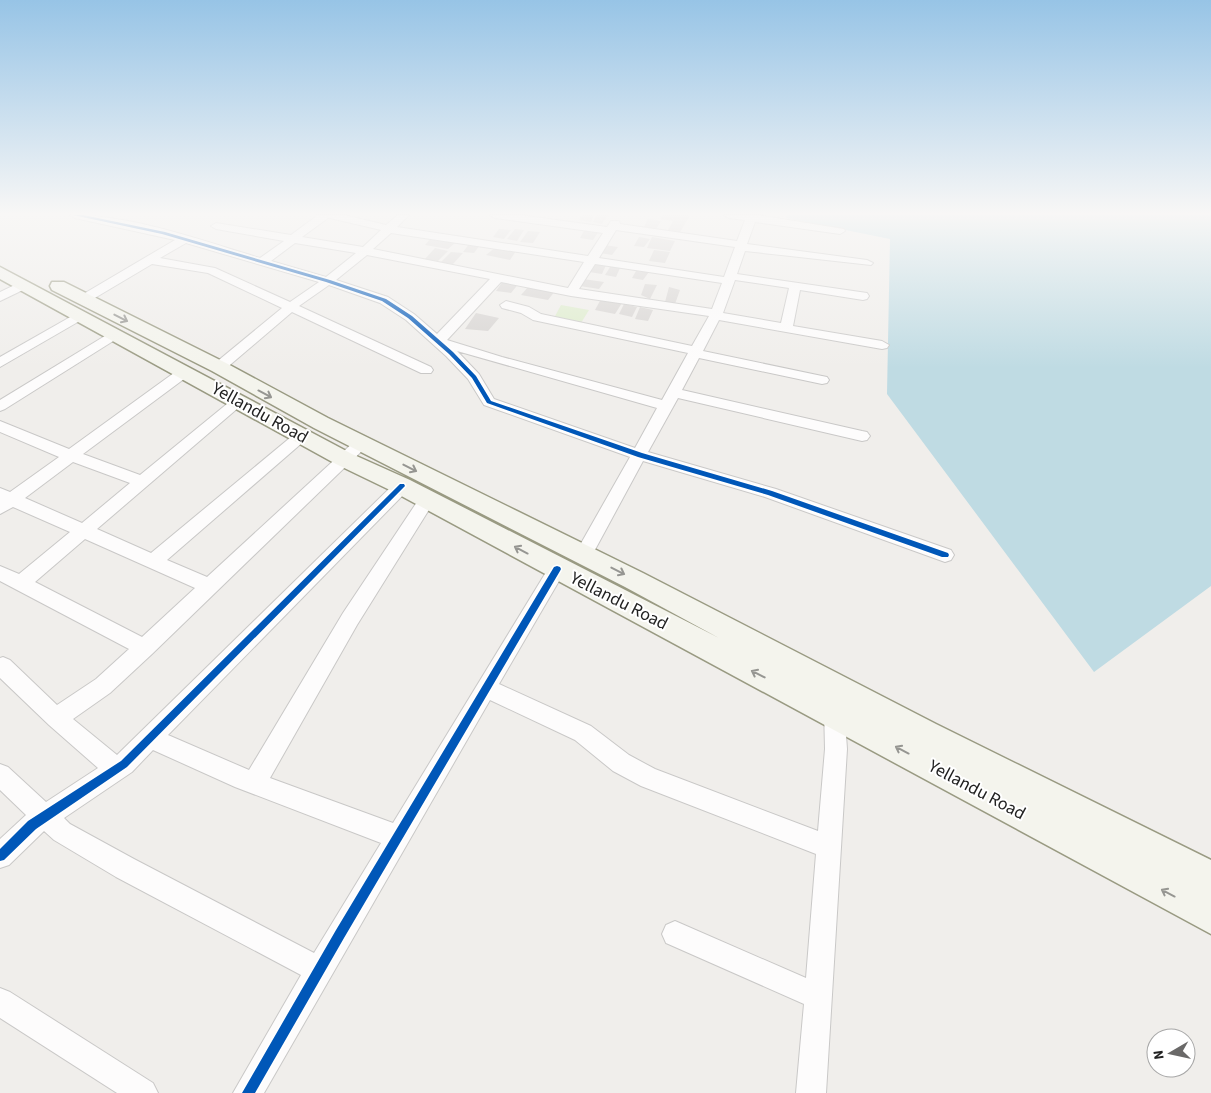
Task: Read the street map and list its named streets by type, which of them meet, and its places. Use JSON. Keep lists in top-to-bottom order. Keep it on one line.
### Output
{"streets":{"main road":["Yellandu Road"]},"north":"left"}
